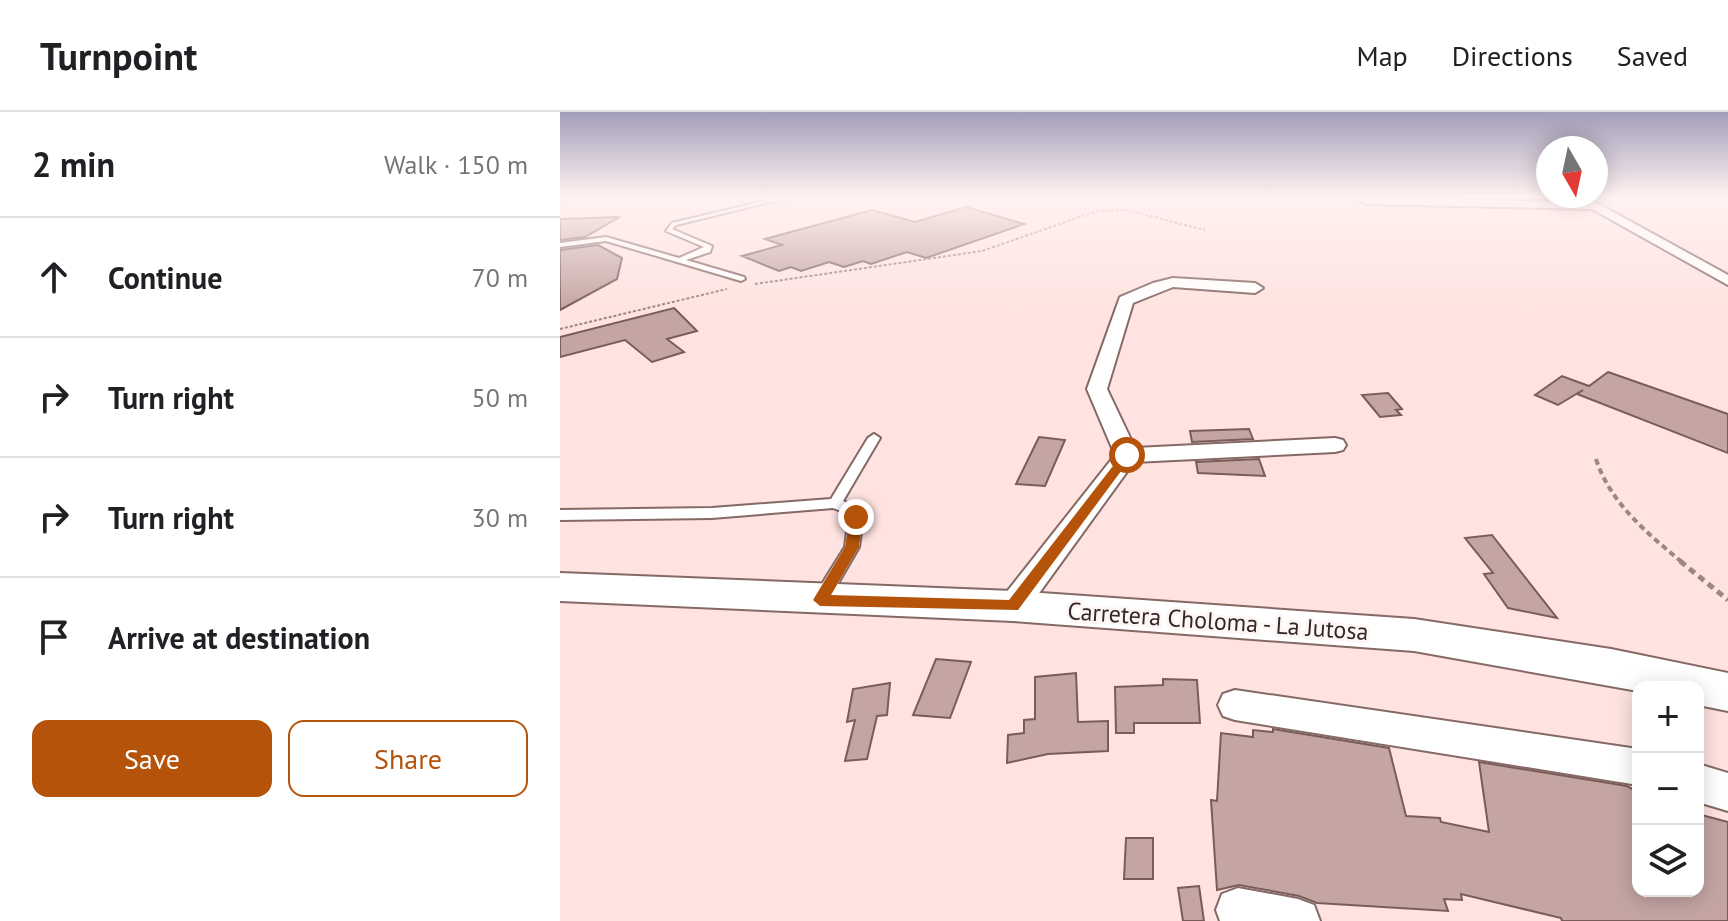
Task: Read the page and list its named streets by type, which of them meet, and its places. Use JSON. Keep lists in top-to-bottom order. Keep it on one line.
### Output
{"streets":{"street":["Carretera Choloma - La Jutosa"]},"north":"bottom","page":{"header":"Turnpoint","nav":["Map","Directions","Saved"],"heading":["2 min","Walk · 150 m"],"list":[["Continue","70 m"],["Turn right","50 m"],["Turn right","30 m"],"Arrive at destination"],"map_buttons":["+","−"],"buttons":["Save","Share"]}}
